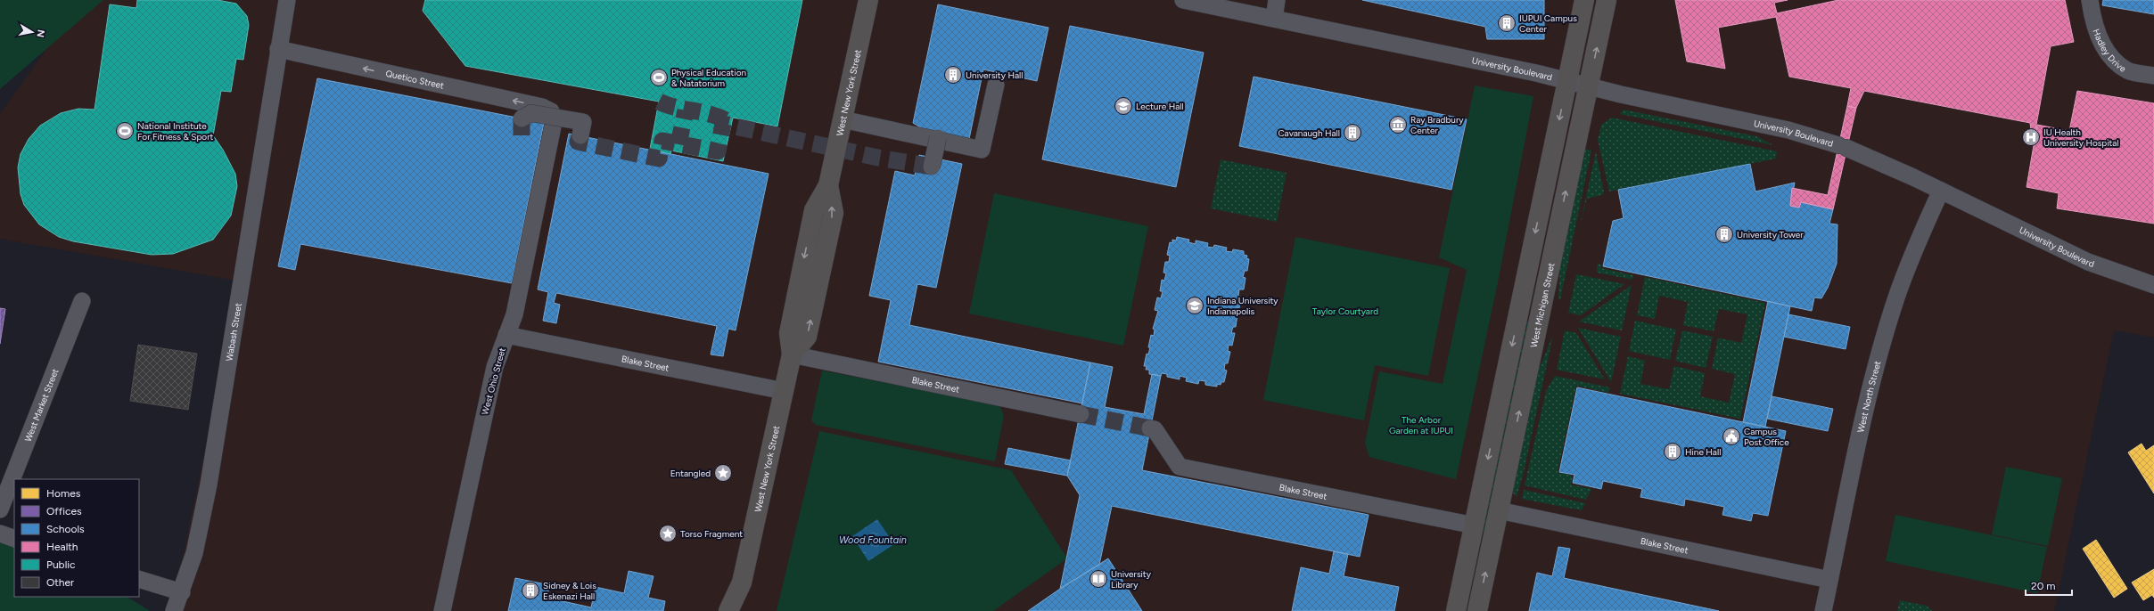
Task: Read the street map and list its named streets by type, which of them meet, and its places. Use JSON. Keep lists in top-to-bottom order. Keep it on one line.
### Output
{"streets":{"main road":["West New York Street","West Michigan Street"],"street":["Hadley Drive","University Boulevard","Quetico Street","Wabash Street","Blake Street","West Ohio Street","West North Street","West Market Street"]},"crossings":[["University Boulevard","West Michigan Street"],["University Boulevard","West North Street"],["Quetico Street","Wabash Street"],["Quetico Street","West Ohio Street"],["West New York Street","Blake Street"],["West Michigan Street","Blake Street"],["Blake Street","West Ohio Street"],["Blake Street","West North Street"]],"one_way":["Quetico Street"],"water":["Wood Fountain"],"parks":["Taylor Courtyard","The Arbor Garden at IUPUI"],"places":{"building":["IUPUI Campus Center","University Hall","Cavanaugh Hall","University Tower","Hine Hall","Sidney & Lois Eskenazi Hall"],"sports":["Physical Education & Natatorium","National Institute For Fitness & Sport"],"school or university":["Lecture Hall","Indiana University Indianapolis"],"museum":["Ray Bradbury Center"],"hospital":["IU Health University Hospital"],"public building":["Campus Post Office"],"place":["Entangled","Torso Fragment"],"library":["University Library"]},"legend":["Homes","Offices","Schools","Health","Public","Other"],"scale_bar":"20 m","north":"right"}
